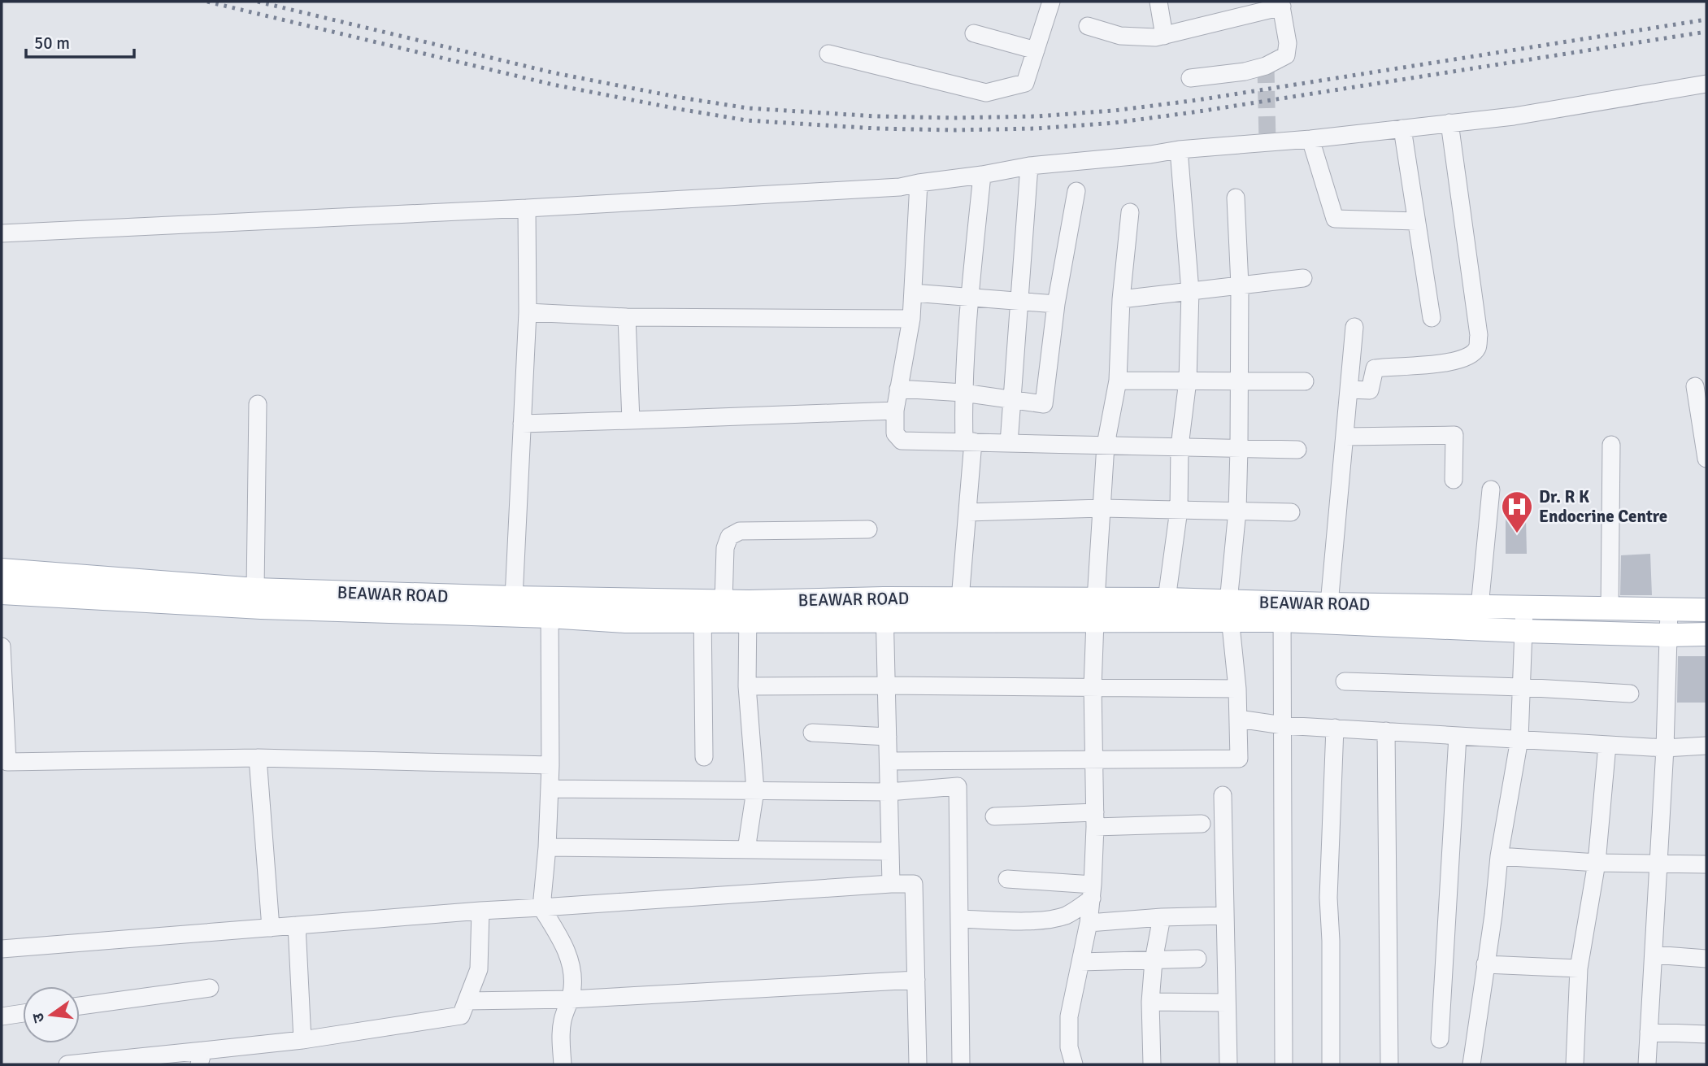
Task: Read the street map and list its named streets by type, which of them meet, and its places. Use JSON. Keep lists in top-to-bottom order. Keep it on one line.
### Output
{"streets":{"main road":["BEAWAR ROAD"]},"places":{"hospital":["Dr. R K Endocrine Centre"]},"scale_bar":"50 m","north":"left"}
